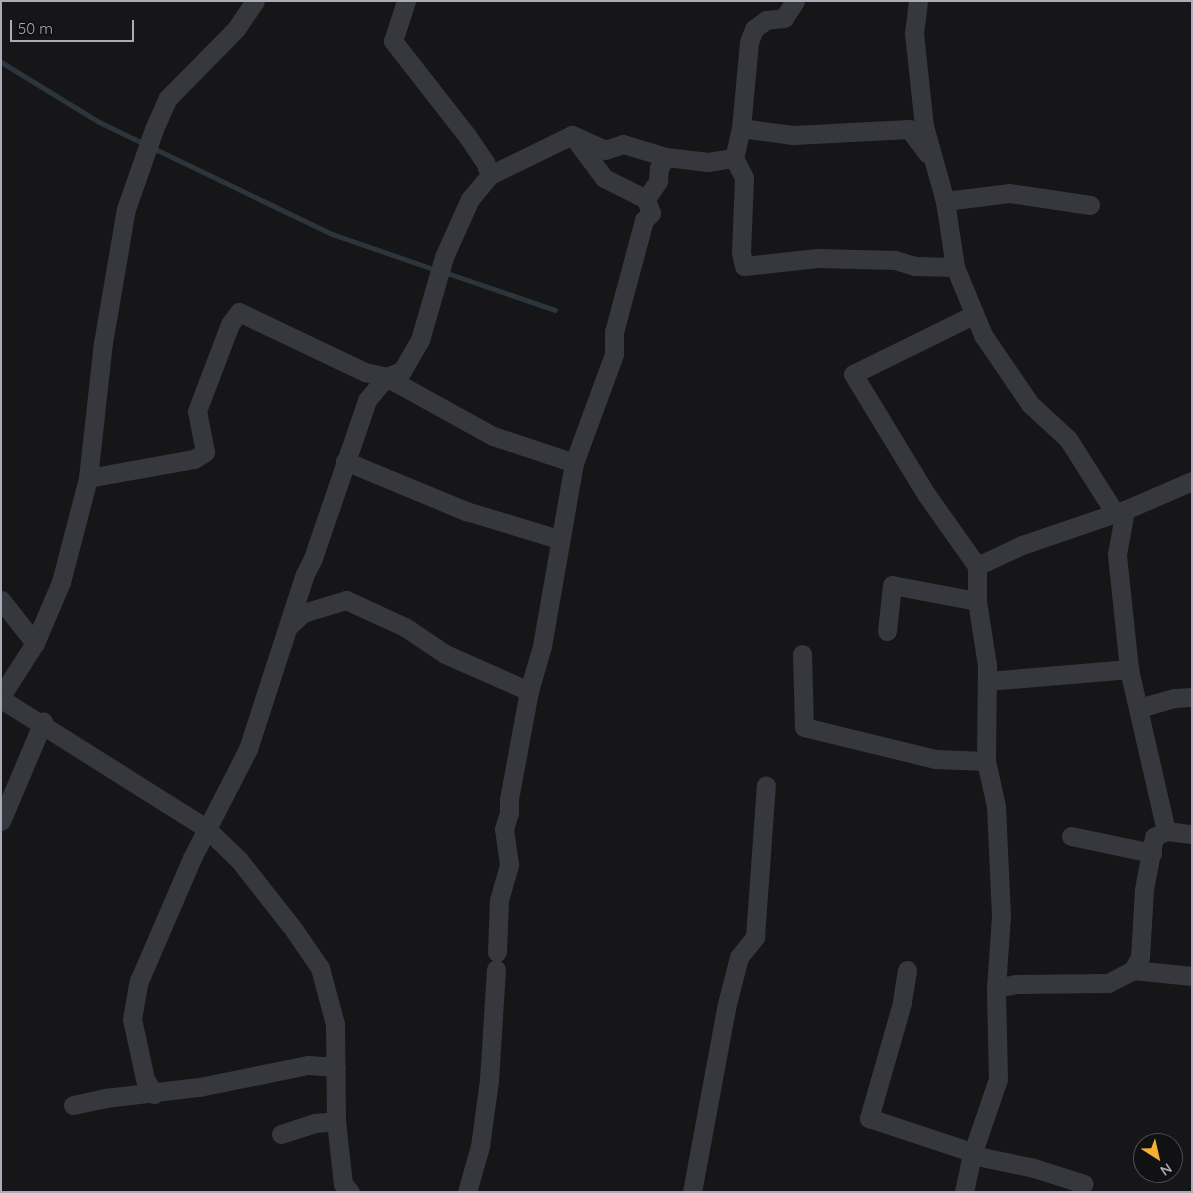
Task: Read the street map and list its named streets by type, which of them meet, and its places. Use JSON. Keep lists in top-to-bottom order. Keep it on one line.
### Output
{"scale_bar":"50 m","north":"bottom right"}
